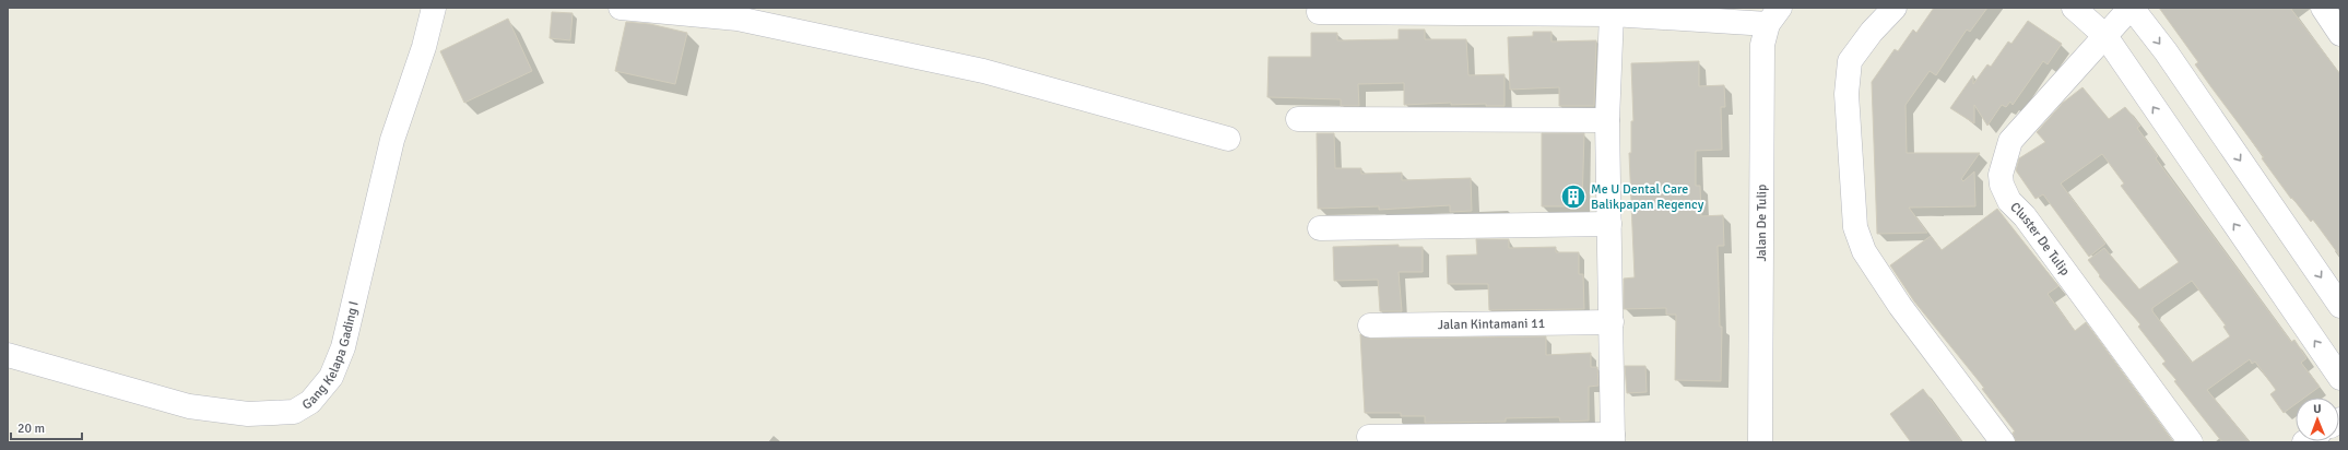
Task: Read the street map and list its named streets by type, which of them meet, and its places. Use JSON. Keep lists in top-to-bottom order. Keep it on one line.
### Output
{"streets":{"street":["Jalan De Tulip","Cluster De Tulip","Jalan Kintamani 11","Gang Kelapa Gading I"]},"places":{"building":["Me U Dental Care Balikpapan Regency"]},"scale_bar":"20 m","north":"top"}
